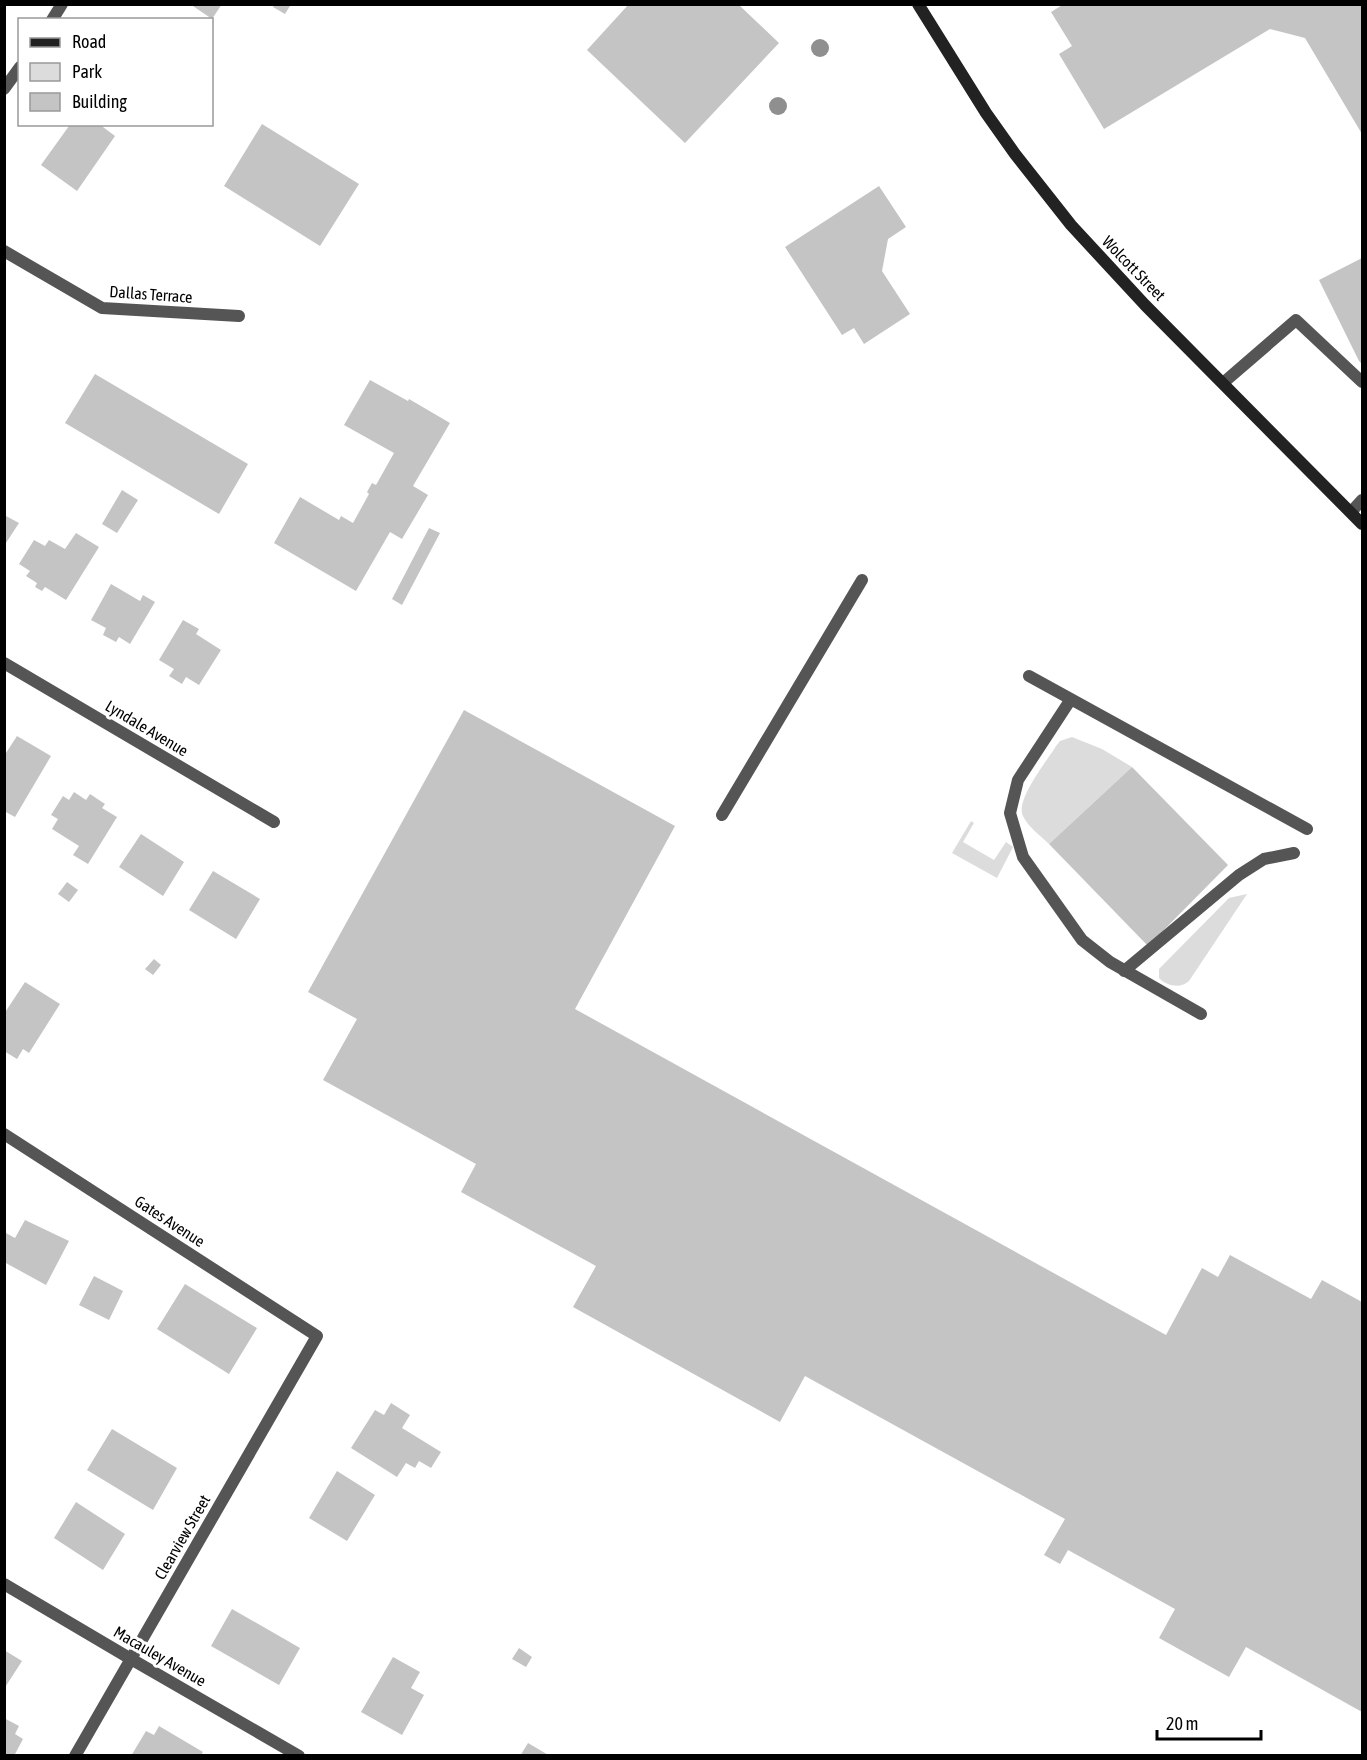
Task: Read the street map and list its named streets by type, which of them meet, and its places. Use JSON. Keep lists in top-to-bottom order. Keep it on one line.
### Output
{"streets":{"main road":["Wolcott Street"],"street":["Dallas Terrace","Lyndale Avenue","Gates Avenue","Clearview Street","Macauley Avenue"]},"crossings":[["Gates Avenue","Clearview Street"],["Clearview Street","Macauley Avenue"]],"legend":["Road","Park","Building"],"scale_bar":"20 m"}
